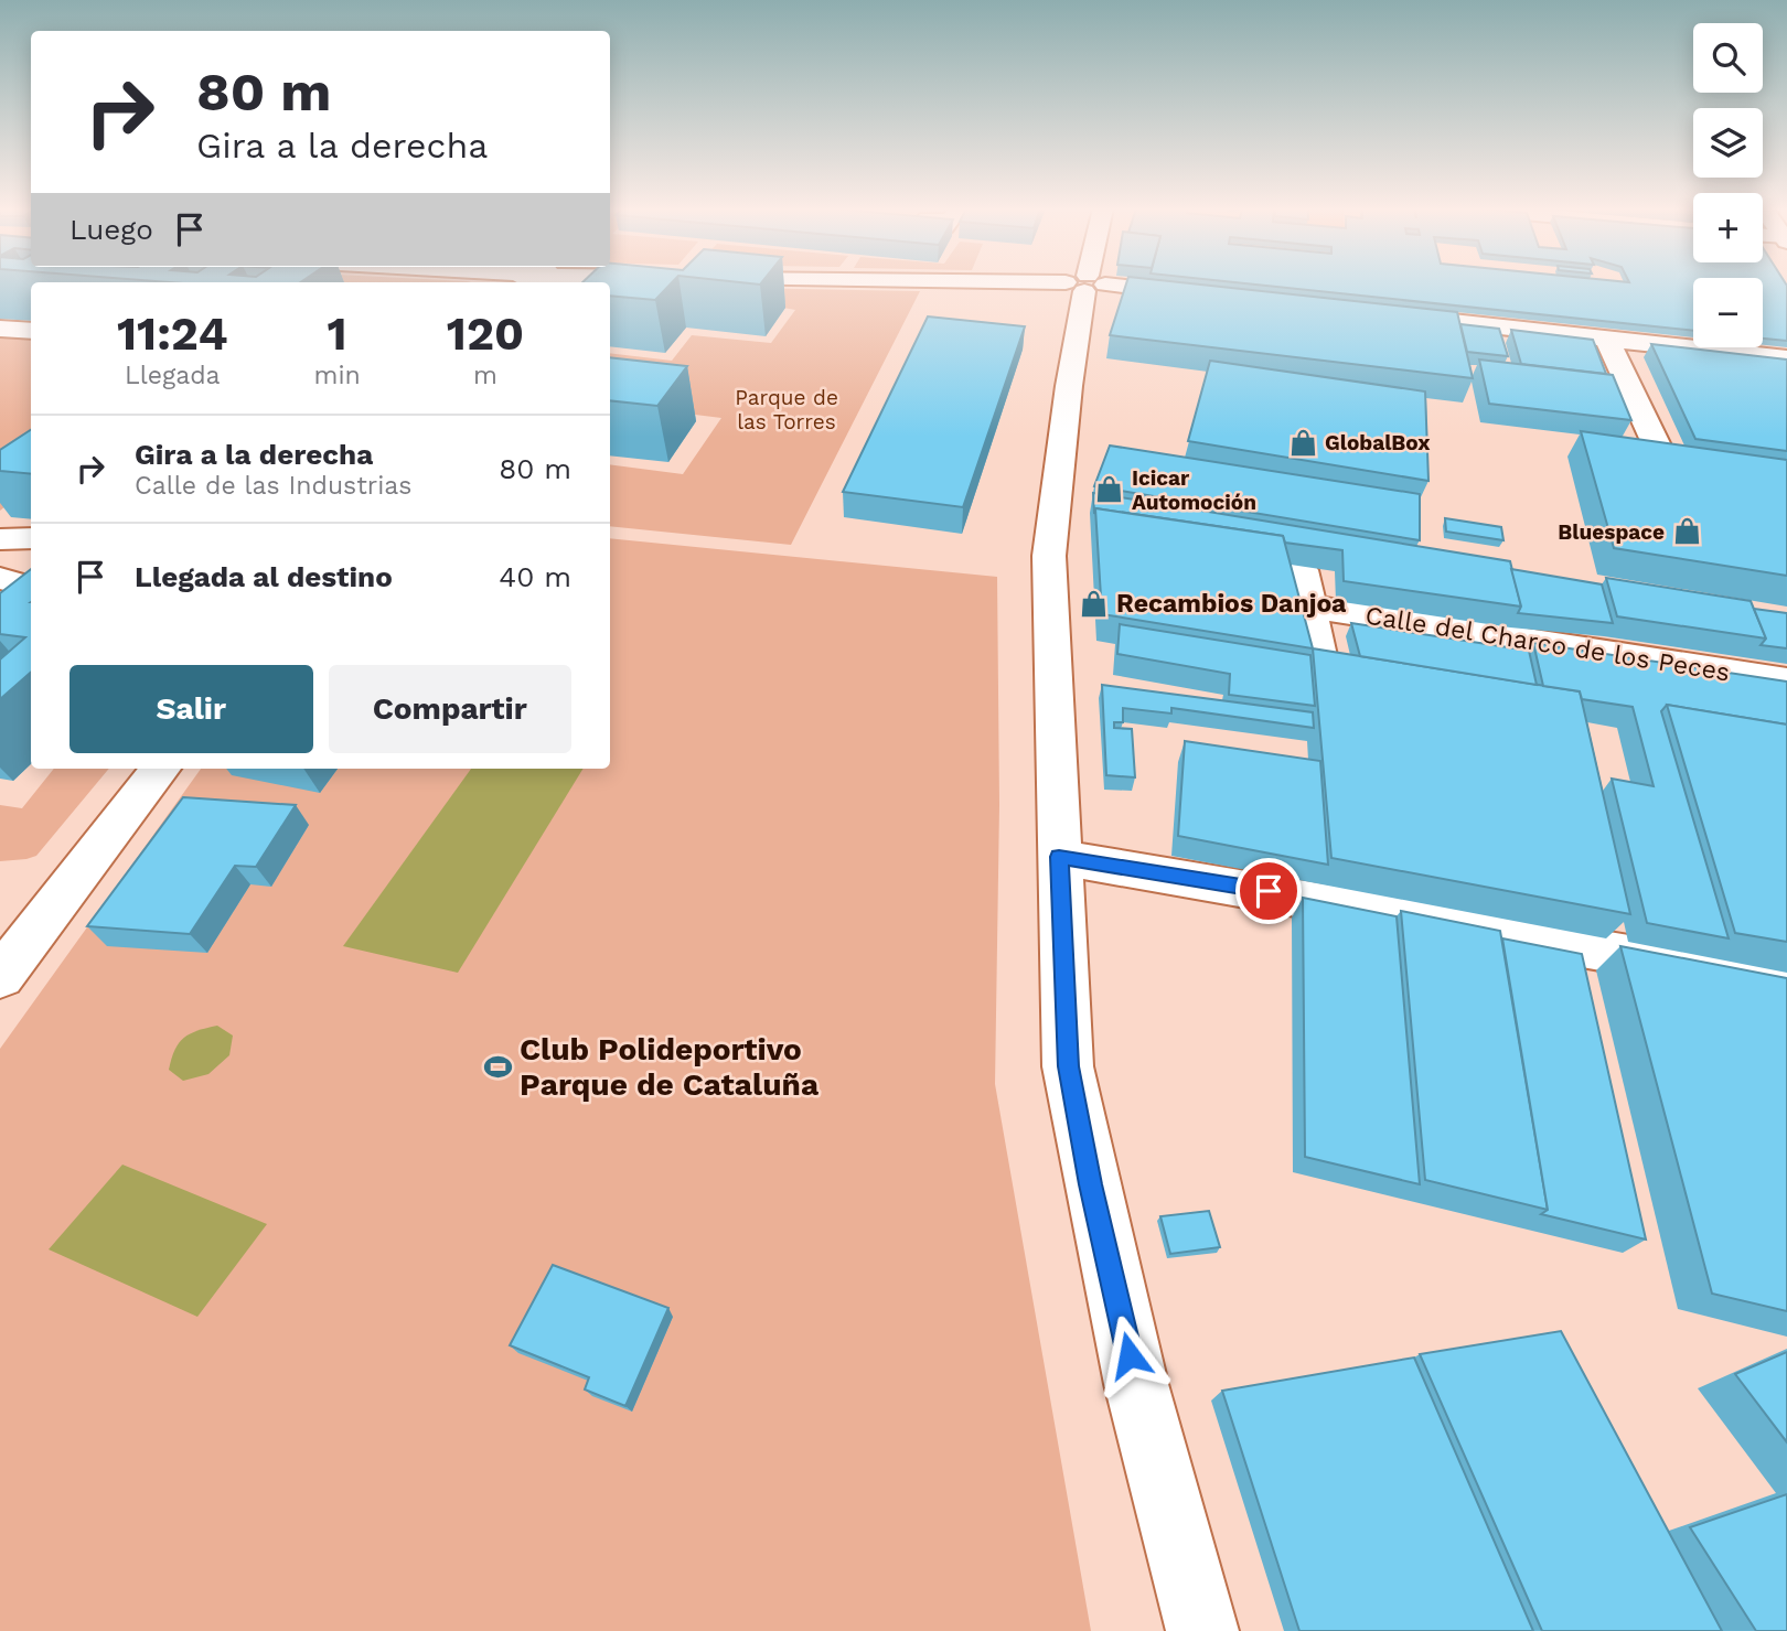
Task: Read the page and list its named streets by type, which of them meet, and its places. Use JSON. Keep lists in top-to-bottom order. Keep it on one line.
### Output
{"streets":{"street":["Calle del Charco de los Peces"]},"parks":["Parque de las Torres"],"places":{"shop":["GlobalBox","Icicar Automoción","Bluespace","Recambios Danjoa"],"sports":["Club Polideportivo Parque de Cataluña"]},"page":{"map_buttons":["+","−"],"turn":["80 m","Gira a la derecha"],"then":"Luego","eta":["11:24","Llegada","1","min","120","m"],"list":[{"name":"Gira a la derecha","note":"Calle de las Industrias","value":"80 m"},{"name":"Llegada al destino","value":"40 m"}],"buttons":["Salir","Compartir"]}}
